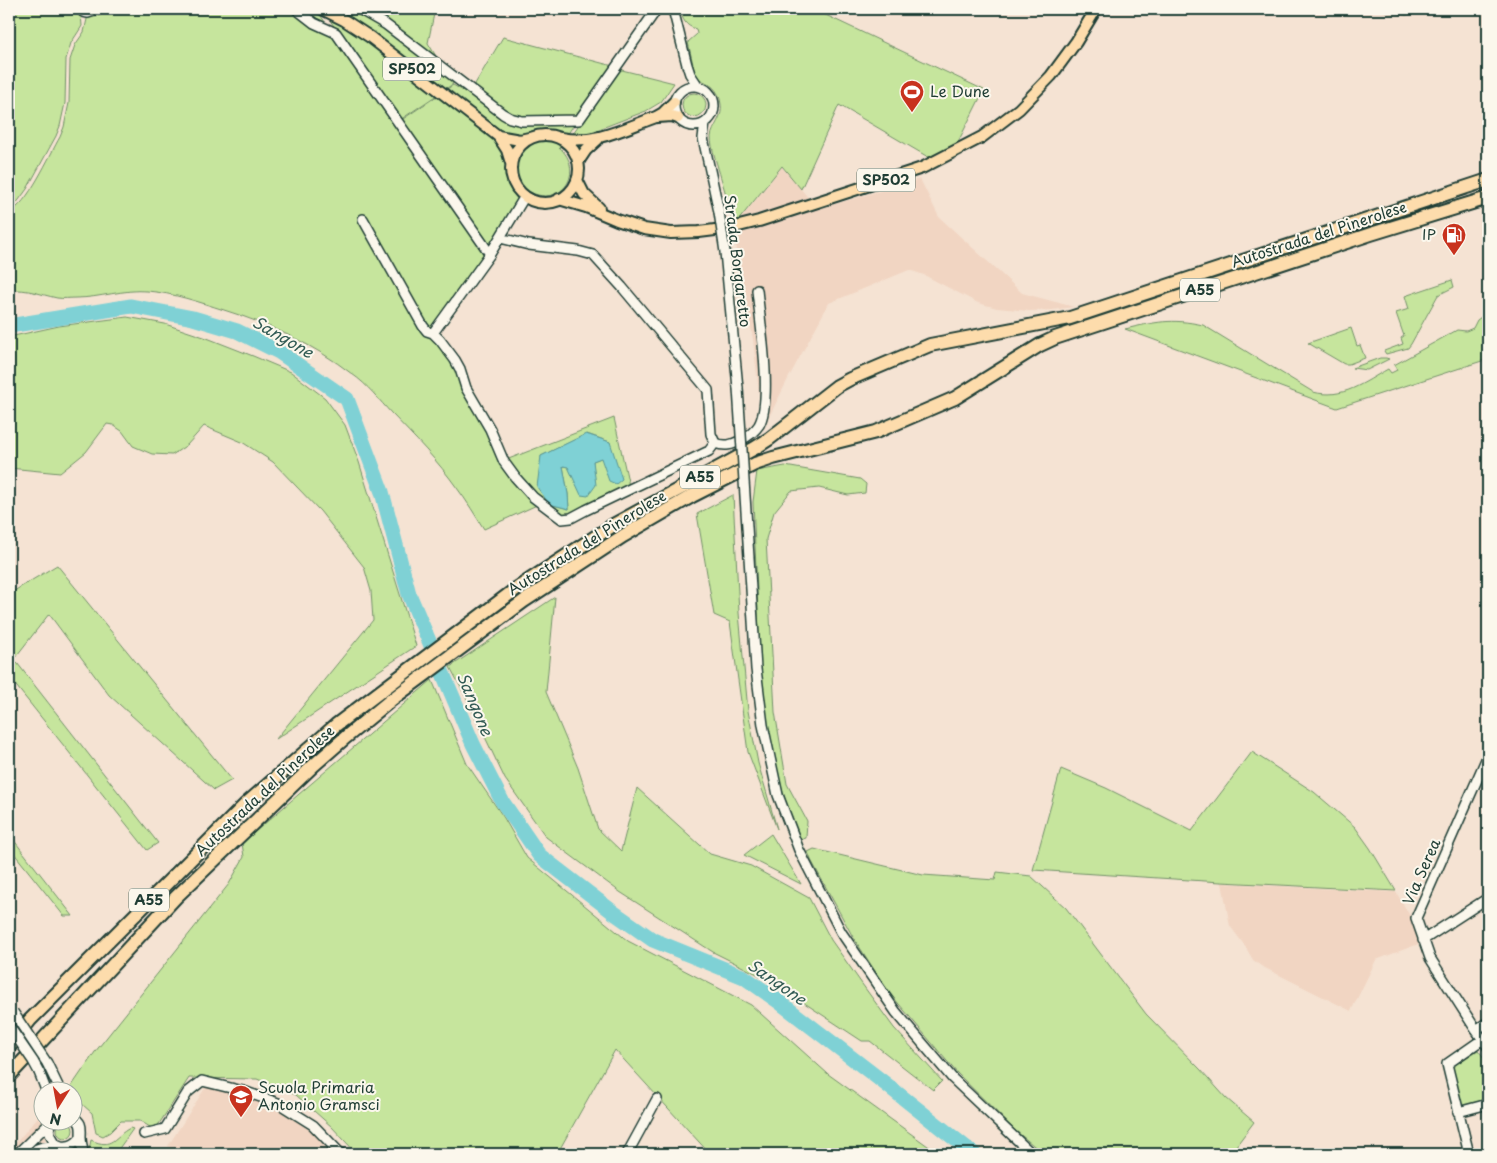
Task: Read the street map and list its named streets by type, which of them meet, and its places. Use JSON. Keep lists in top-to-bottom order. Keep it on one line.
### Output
{"streets":{"highway":["Autostrada del Pinerolese","A55"],"main road":["SP502"],"street":["Strada Borgaretto","Via Serea"]},"water":["Sangone"],"places":{"sports":["Le Dune"],"fuel station":["IP"],"school or university":["Scuola Primaria Antonio Gramsci"]},"north":"bottom"}
